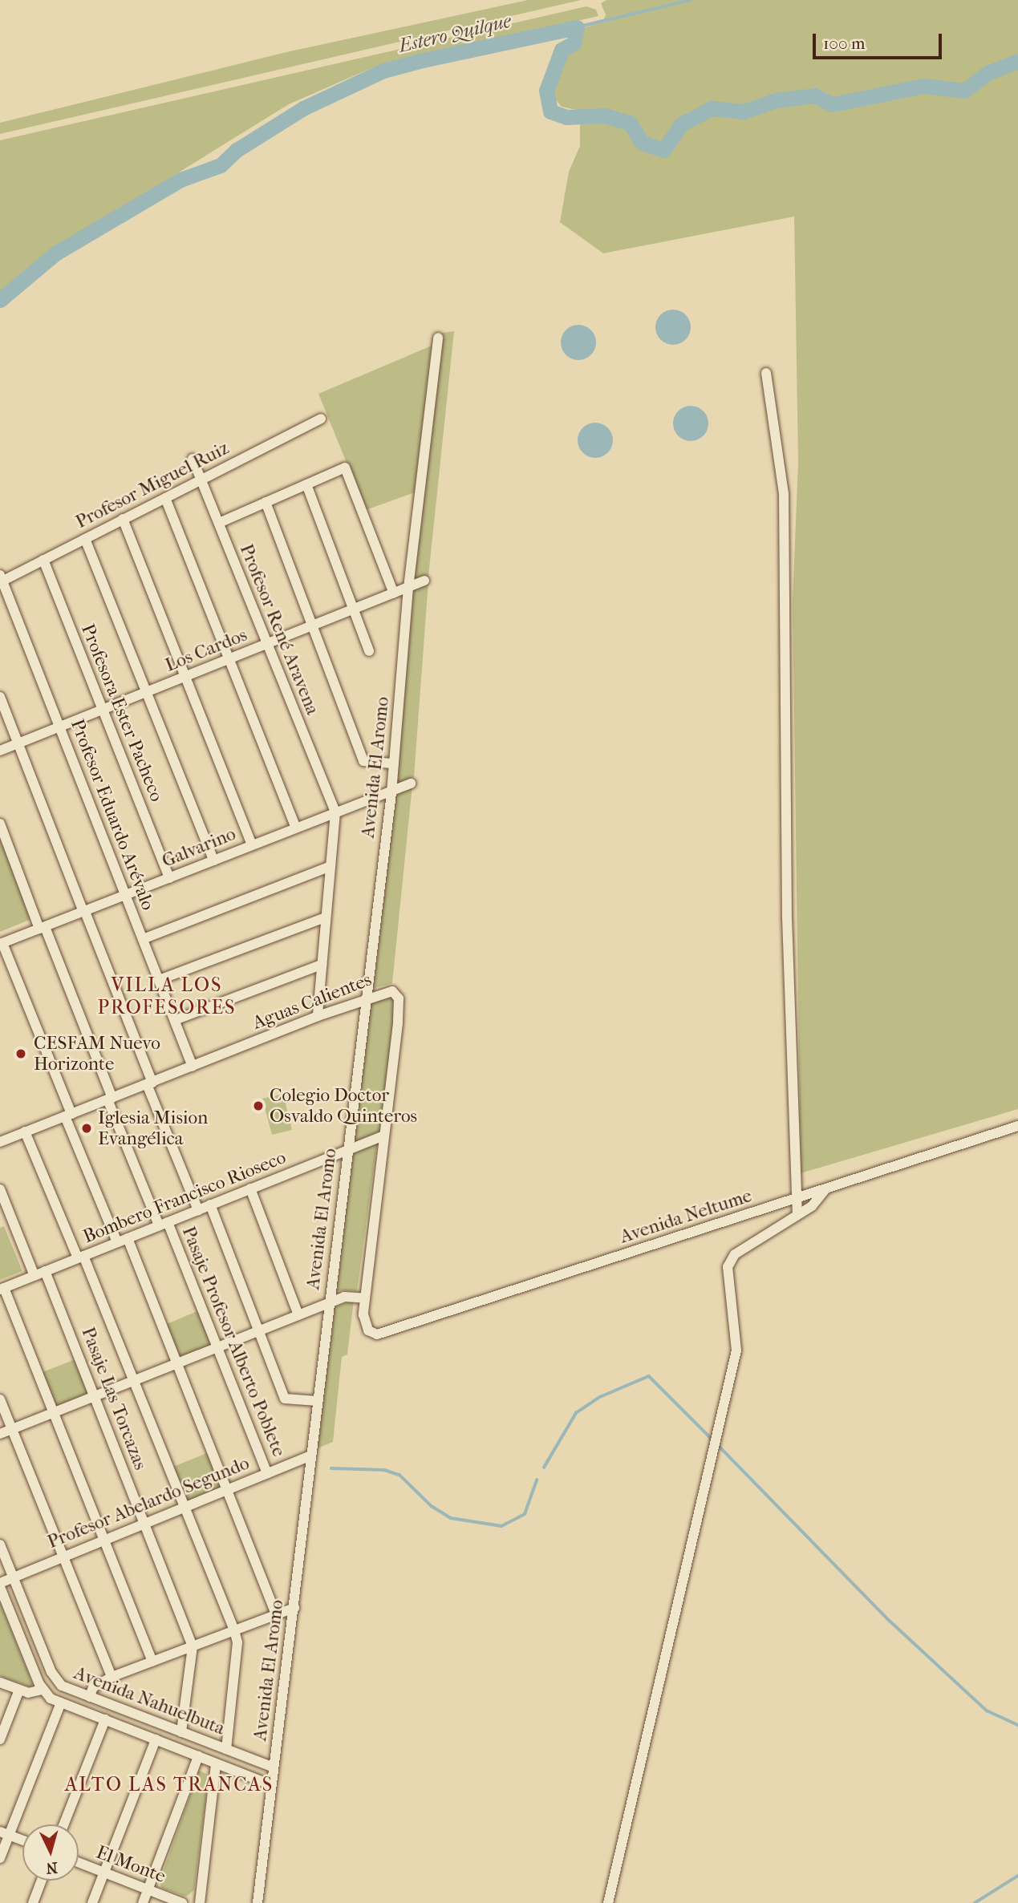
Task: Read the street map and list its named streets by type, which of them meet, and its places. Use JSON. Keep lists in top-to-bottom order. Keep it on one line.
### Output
{"streets":{"street":["Profesor Miguel Ruiz","Profesor René Aravena","Los Cardos","Profesora Ester Pacheco","Avenida El Aromo","Profesor Eduardo Arévalo","Galvarino","Aguas Calientes","Bombero Francisco Rioseco","Avenida Neltume","Pasaje Profesor Alberto Poblete","Pasaje Las Torcazas","Profesor Abelardo Segundo","Avenida Nahuelbuta","El Monte"]},"crossings":[["Profesor Miguel Ruiz","Profesor René Aravena"],["Profesor Miguel Ruiz","Profesora Ester Pacheco"],["Profesor Miguel Ruiz","Profesor Eduardo Arévalo"],["Profesor René Aravena","Los Cardos"],["Profesor René Aravena","Galvarino"],["Los Cardos","Profesora Ester Pacheco"],["Los Cardos","Avenida El Aromo"],["Los Cardos","Profesor Eduardo Arévalo"],["Profesora Ester Pacheco","Galvarino"],["Avenida El Aromo","Galvarino"],["Avenida El Aromo","Aguas Calientes"],["Avenida El Aromo","Bombero Francisco Rioseco"],["Avenida El Aromo","Profesor Abelardo Segundo"],["Avenida El Aromo","Avenida Nahuelbuta"],["Profesor Eduardo Arévalo","Galvarino"],["Profesor Eduardo Arévalo","Aguas Calientes"],["Galvarino","Pasaje Profesor Alberto Poblete"],["Aguas Calientes","Bombero Francisco Rioseco"],["Aguas Calientes","Pasaje Profesor Alberto Poblete"],["Bombero Francisco Rioseco","Pasaje Profesor Alberto Poblete"],["Bombero Francisco Rioseco","Pasaje Las Torcazas"],["Pasaje Profesor Alberto Poblete","Profesor Abelardo Segundo"],["Pasaje Las Torcazas","Profesor Abelardo Segundo"],["Pasaje Las Torcazas","Avenida Nahuelbuta"],["Profesor Abelardo Segundo","Avenida Nahuelbuta"]],"districts":["VILLA LOS PROFESORES","ALTO LAS TRANCAS"],"water":["Estero Quilque"],"places":["CESFAM Nuevo Horizonte","Colegio Doctor Osvaldo Quinteros","Iglesia Mision Evangélica"],"scale_bar":"100 m","north":"bottom"}
